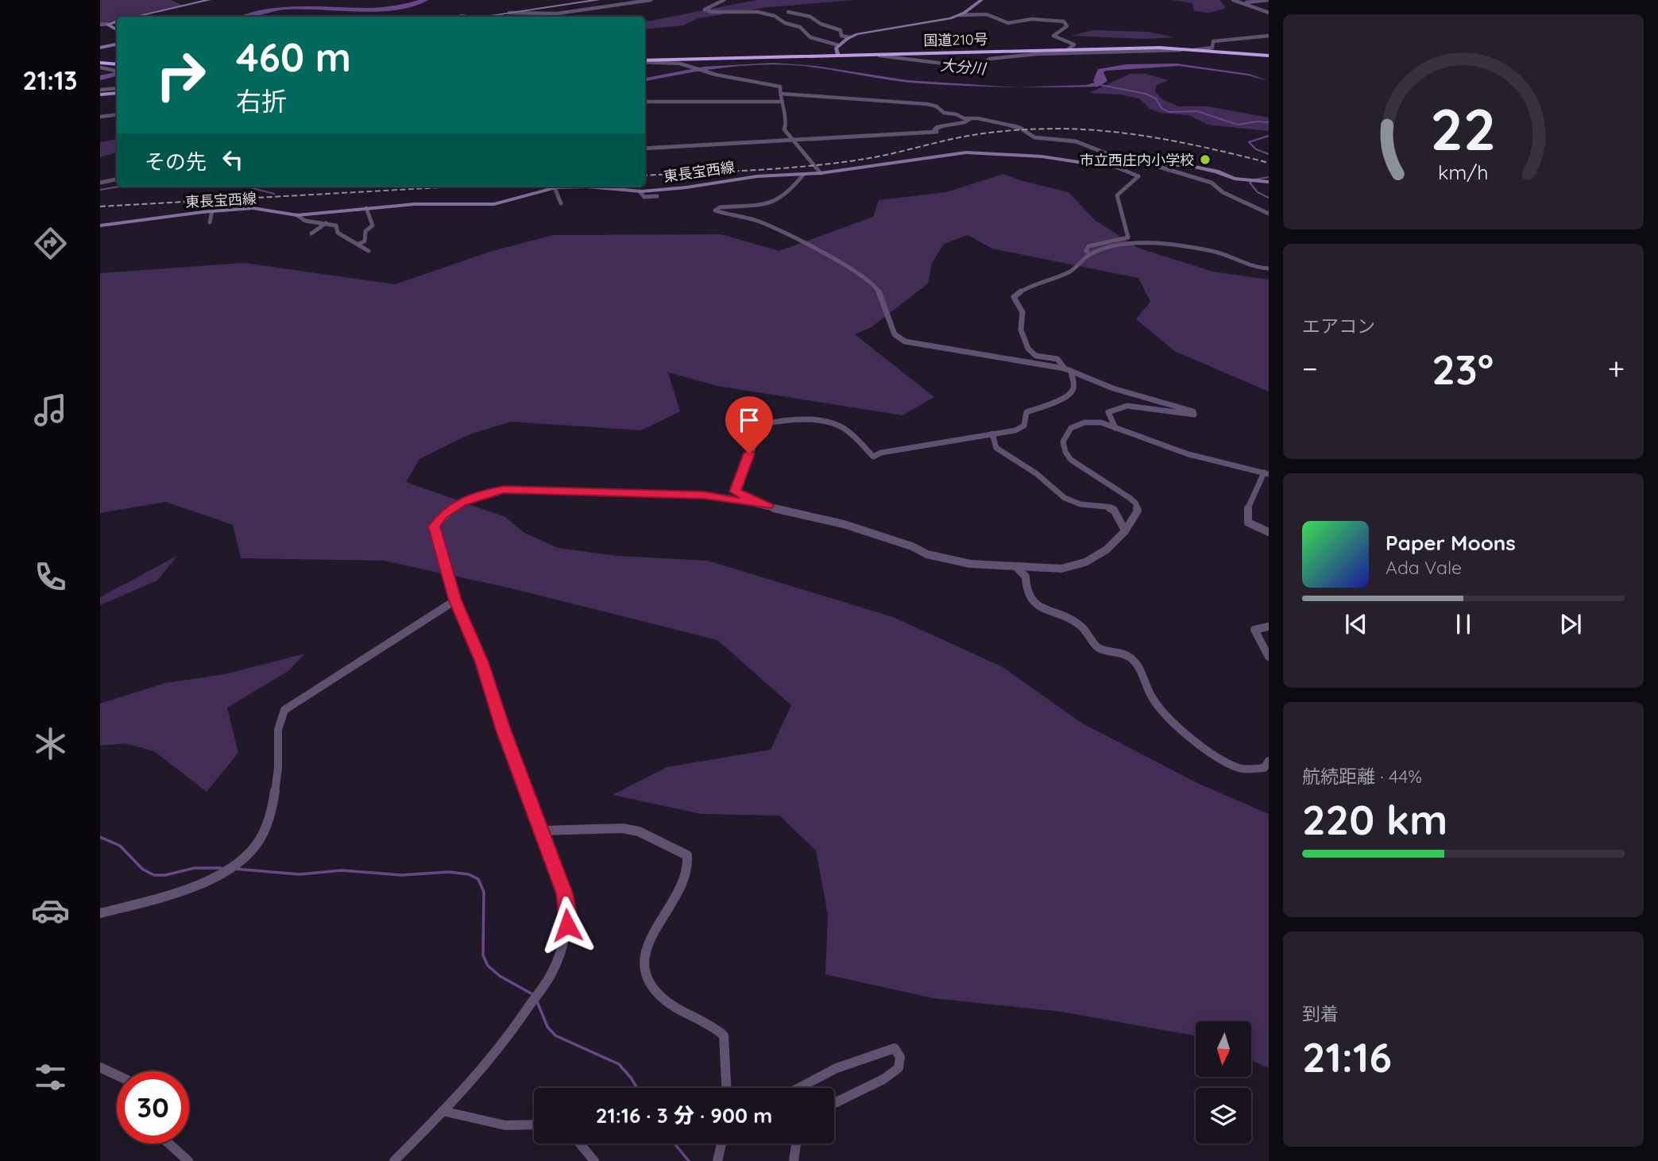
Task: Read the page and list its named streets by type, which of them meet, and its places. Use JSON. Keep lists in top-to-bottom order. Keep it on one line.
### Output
{"streets":{"highway":["国道210号"],"main road":["東長宝西線"]},"water":["大分川"],"places":["市立西庄内小学校"],"north":"bottom","page":{"tabs":"21:13","turn":["460 m","右折"],"then":"その先","tile":["エアコン",["航続距離 · 44%","220 km"],["到着","21:16"]],"heat":["−","23°","+"],"song":["Paper Moons","Ada Vale"],"limit":"30","trip":"21:16 · 3 分 · 900 m","gauge":["22","km/h"]}}
